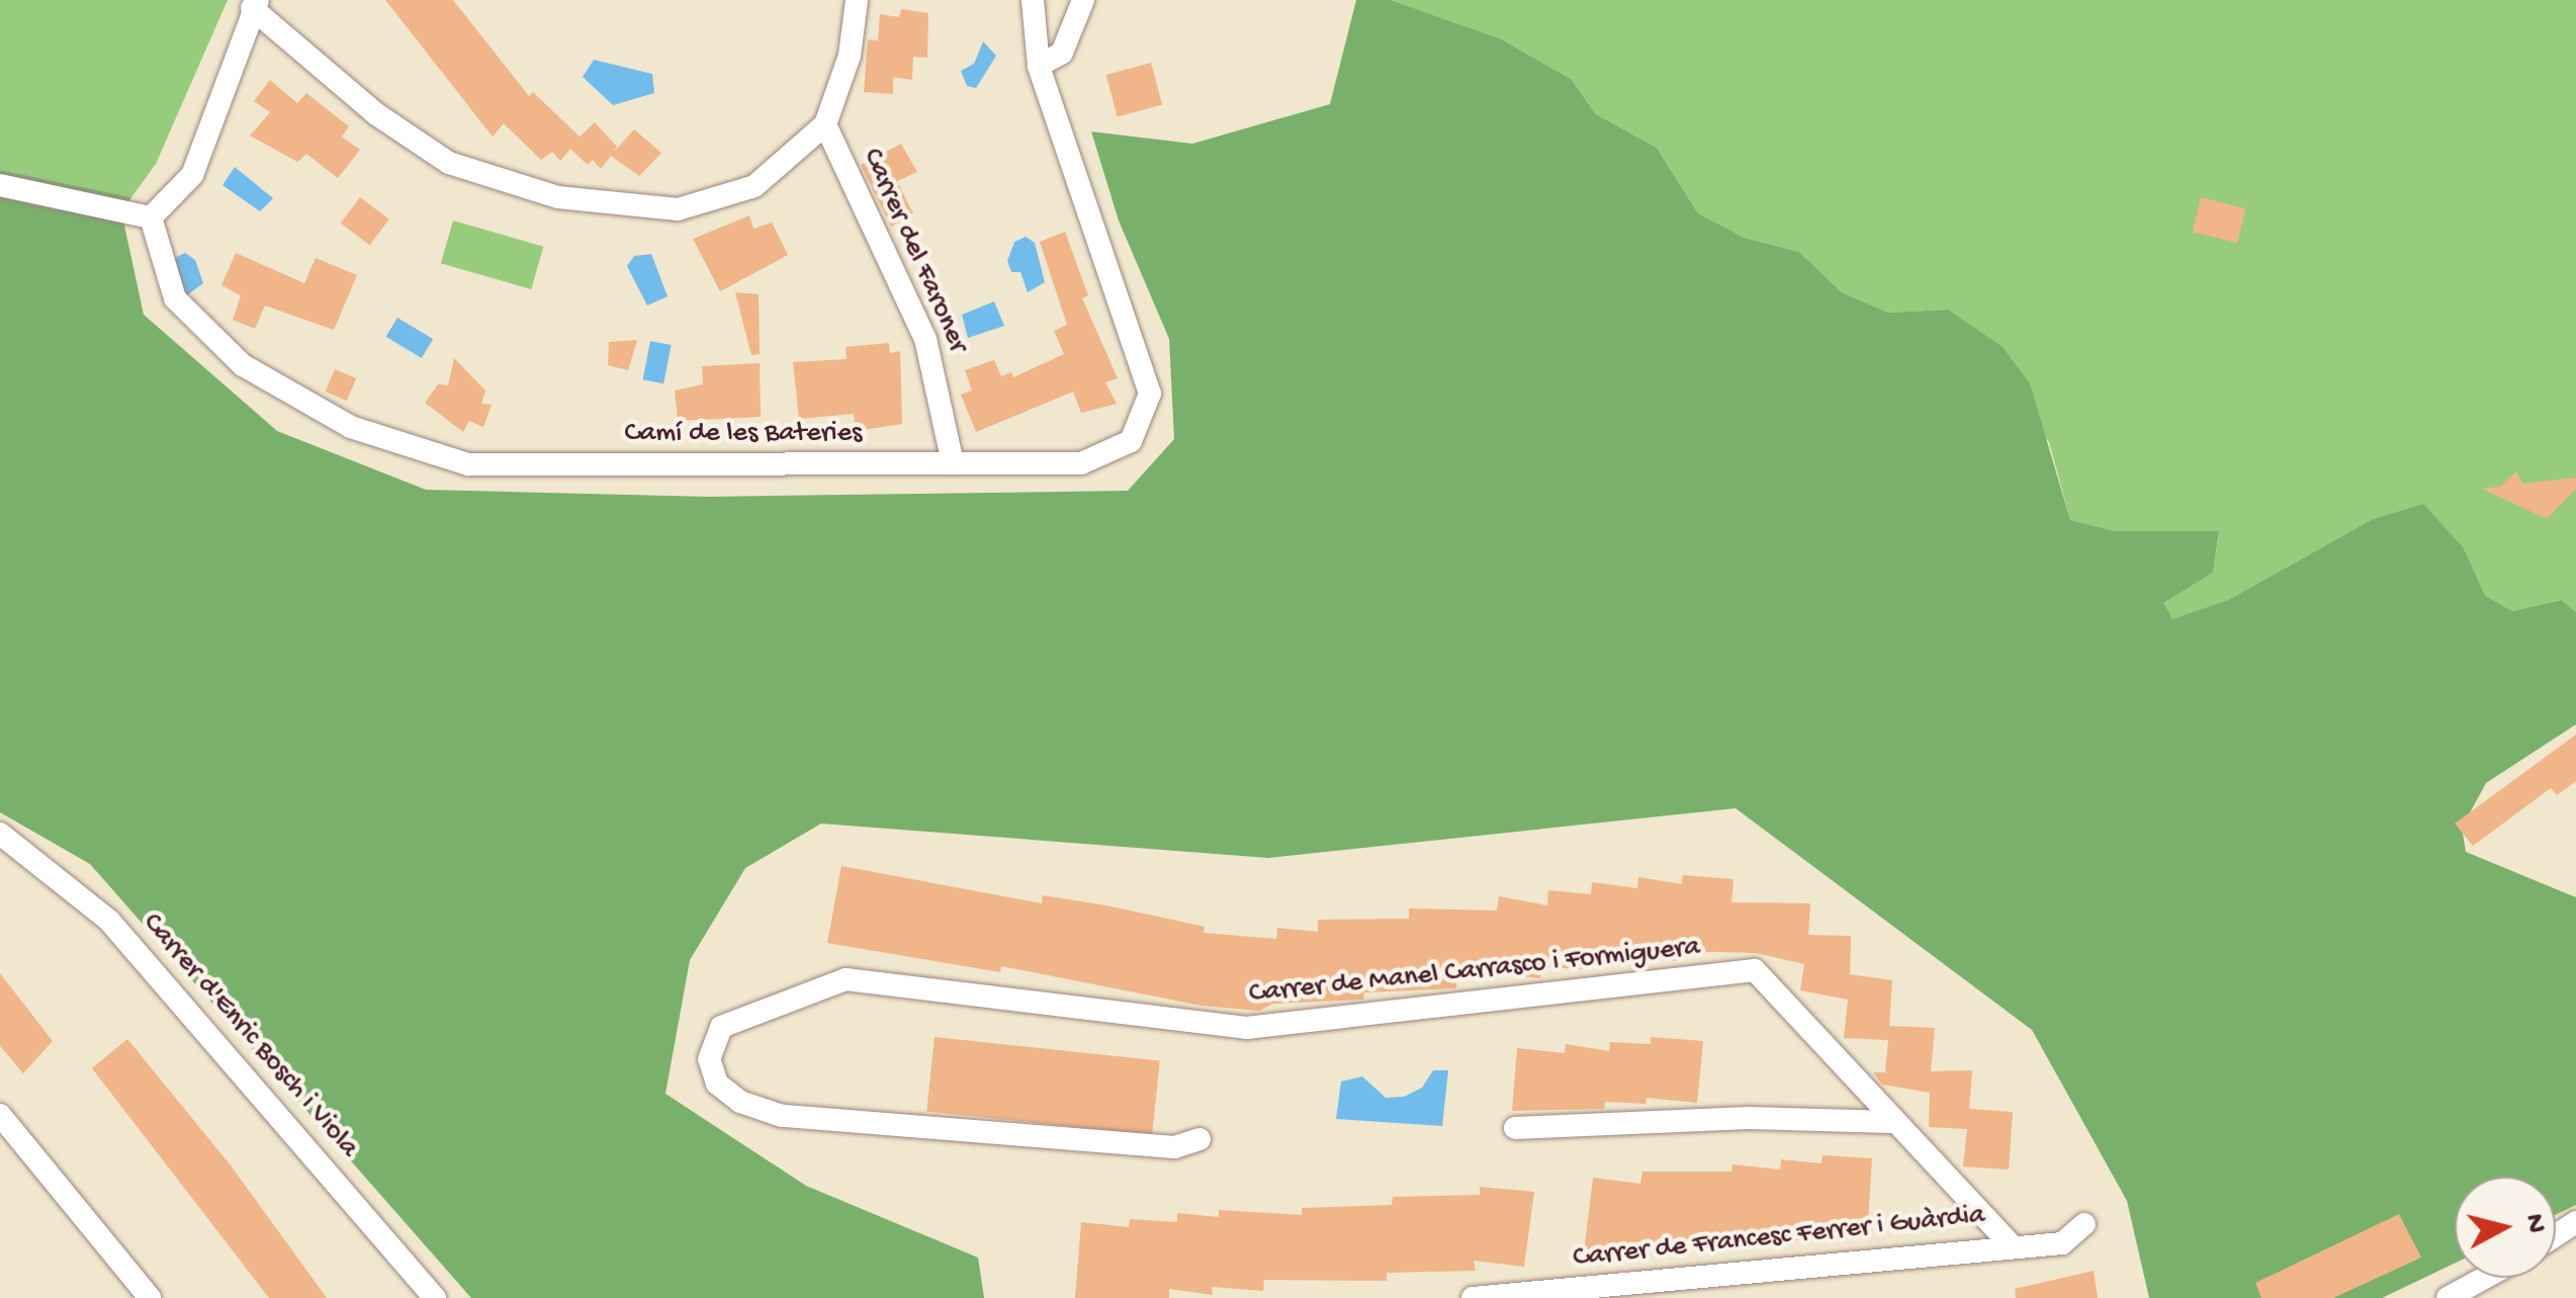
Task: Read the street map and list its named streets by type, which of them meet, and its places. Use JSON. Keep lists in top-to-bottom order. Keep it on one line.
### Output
{"streets":{"street":["Carrer del Faroner","Camí de les Bateries","Carrer de Manel Carrasco i Formiguera","Carrer d'Enric Bosch i Viola","Carrer de Francesc Ferrer i Guàrdia"]},"crossings":[["Carrer del Faroner","Camí de les Bateries"],["Carrer de Manel Carrasco i Formiguera","Carrer de Francesc Ferrer i Guàrdia"]],"north":"right"}
